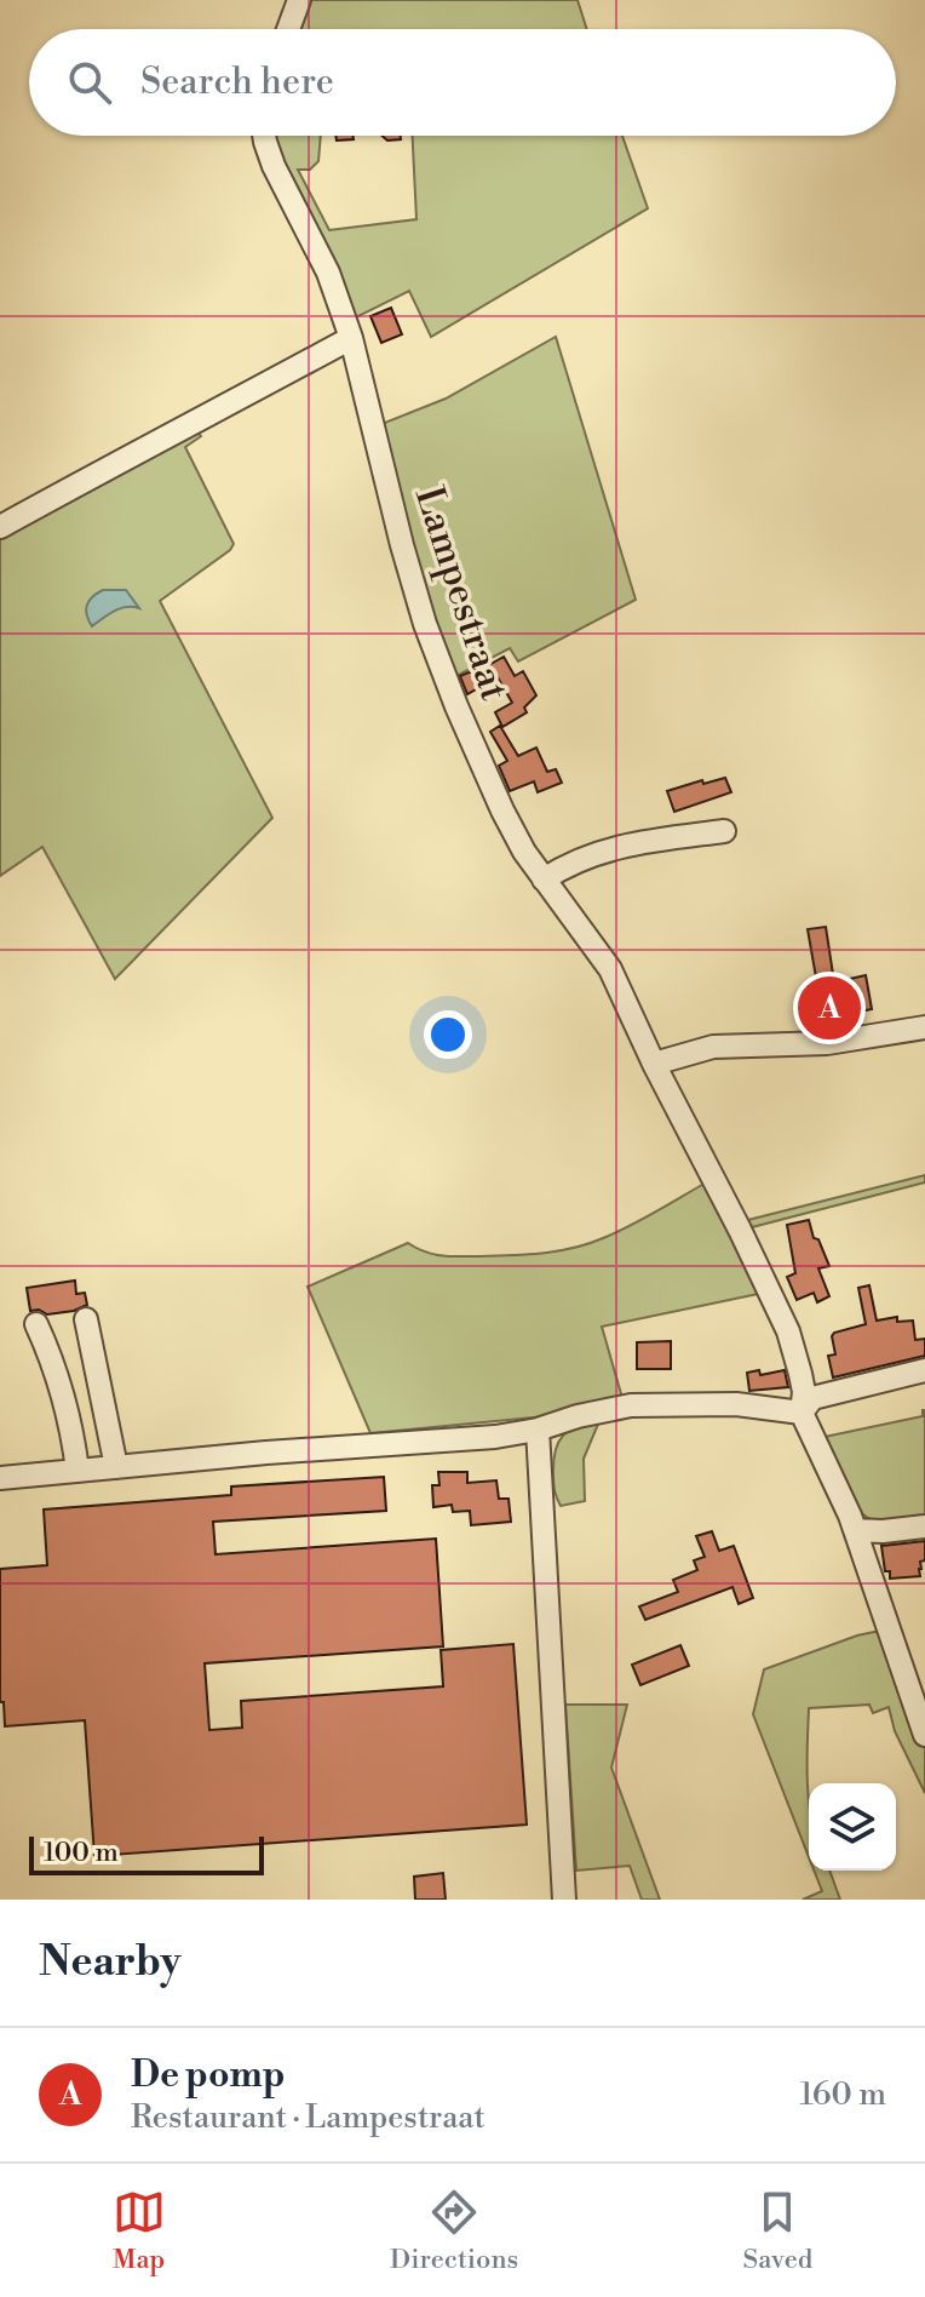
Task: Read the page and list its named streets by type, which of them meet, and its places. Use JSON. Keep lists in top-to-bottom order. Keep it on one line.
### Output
{"streets":{"street":["Lampestraat"]},"scale_bar":"100 m","page":{"search":"Search here","pins":"A","scale":"100 m","heading":"Nearby","list":[{"mark":"A","name":"De pomp","note":"Restaurant · Lampestraat","value":"160 m"}],"nav":["Map","Directions","Saved"]}}
